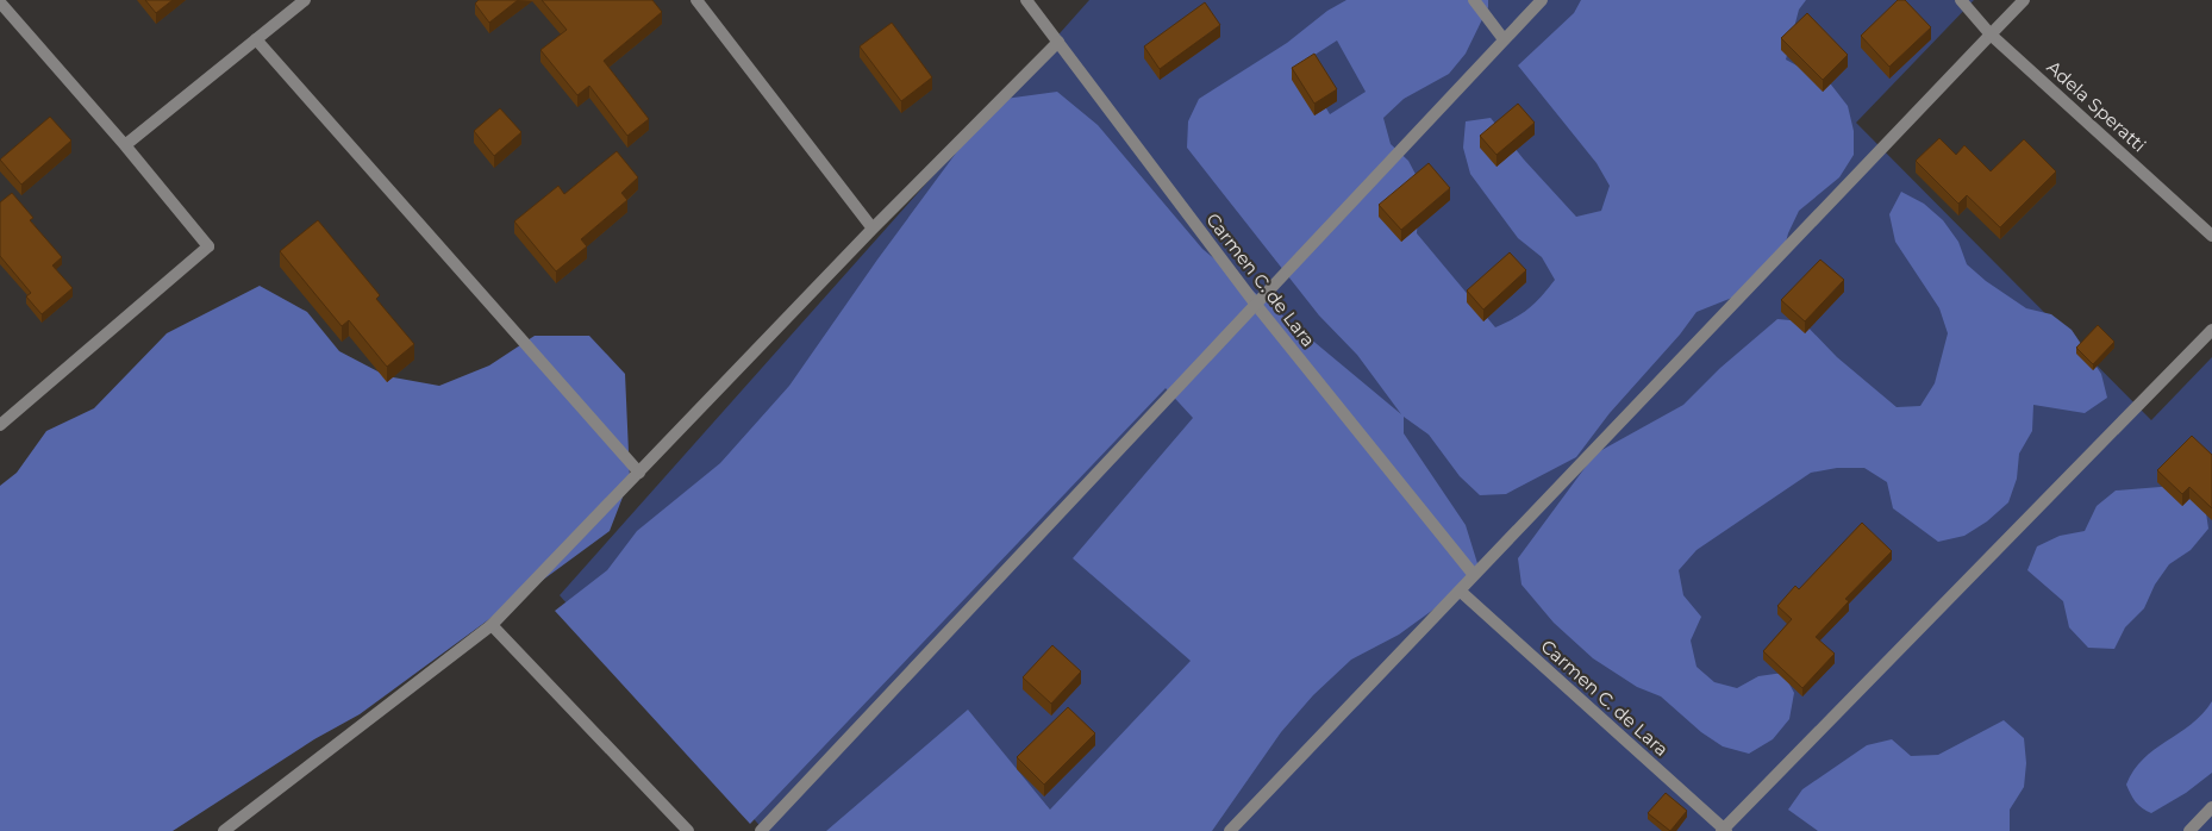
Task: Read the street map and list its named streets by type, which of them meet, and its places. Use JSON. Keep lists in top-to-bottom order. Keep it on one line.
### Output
{"streets":{"street":["Adela Speratti","Carmen C. de Lara"]}}
